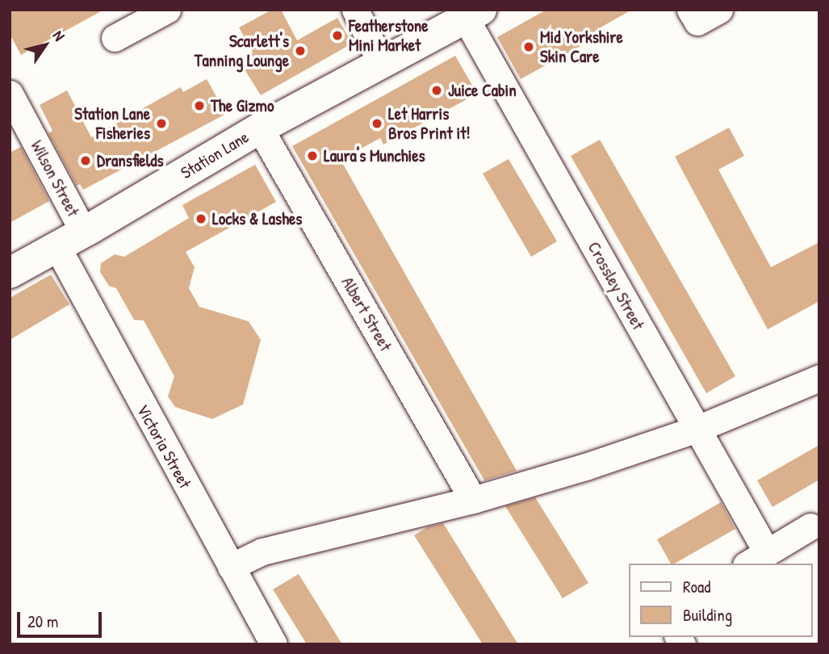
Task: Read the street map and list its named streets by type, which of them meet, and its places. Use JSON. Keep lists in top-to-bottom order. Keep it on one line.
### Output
{"streets":{"main road":["Station Lane"],"street":["Wilson Street","Crossley Street","Albert Street","Victoria Street"]},"crossings":[["Station Lane","Wilson Street"],["Station Lane","Crossley Street"],["Station Lane","Albert Street"],["Station Lane","Victoria Street"],["Wilson Street","Victoria Street"]],"places":["Featherstone Mini Market","Mid Yorkshire Skin Care","Scarlett's Tanning Lounge","Juice Cabin","The Gizmo","Station Lane Fisheries","Let Harris Bros Print it!","Laura's Munchies","Dransfields","Locks & Lashes"],"legend":["Road","Building"],"scale_bar":"20 m","north":"top right"}
